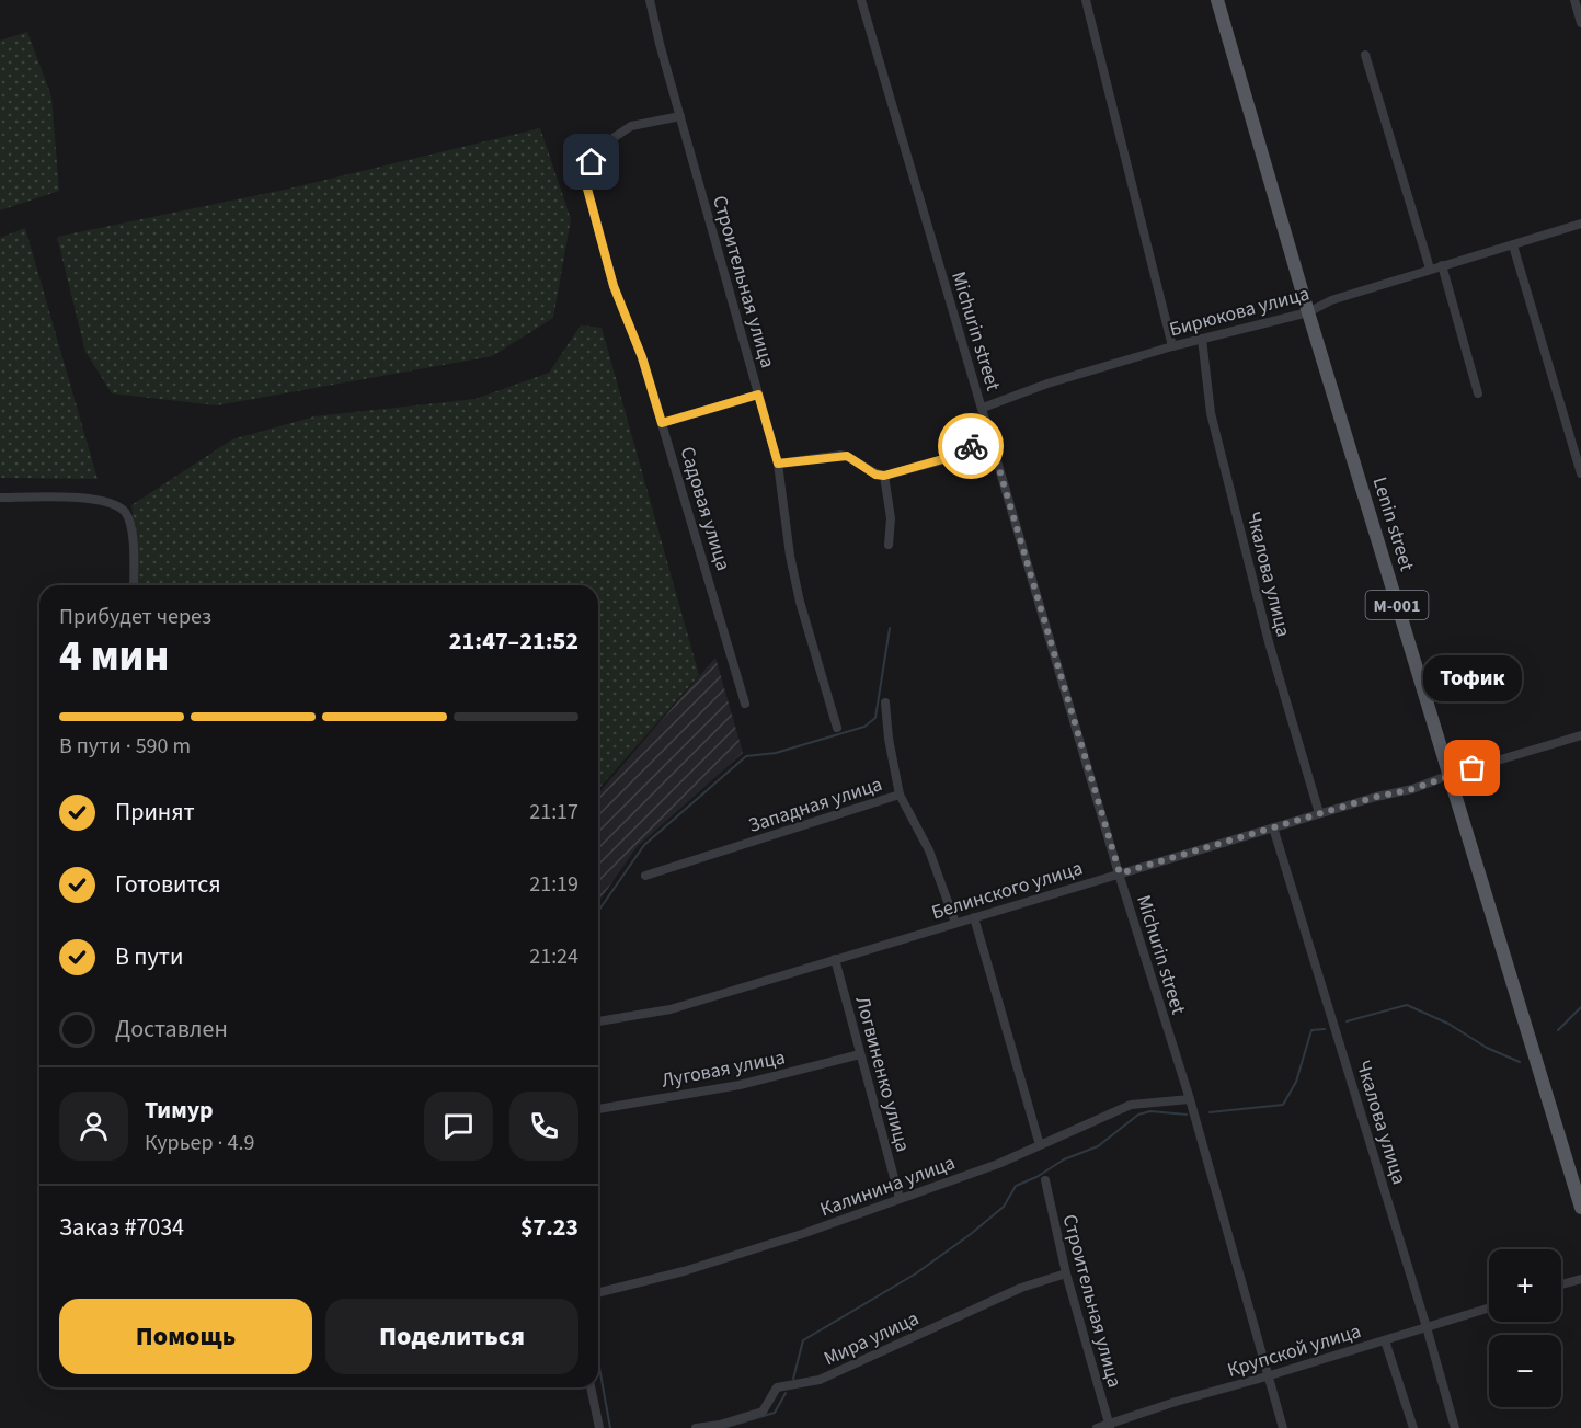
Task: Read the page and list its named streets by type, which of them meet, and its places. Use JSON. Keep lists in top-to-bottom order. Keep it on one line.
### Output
{"streets":{"main road":["Lenin street","М-001"],"street":["Строительная улица","Бирюкова улица","Michurin street","Садовая улица","Чкалова улица","Западная улица","Белинского улица","Луговая улица","Логвиненко улица","Калинина улица","Мира улица","Крупской улица"]},"crossings":[["Строительная улица","Садовая улица"],["Строительная улица","Мира улица"],["Строительная улица","Крупской улица"],["Бирюкова улица","Michurin street"],["Бирюкова улица","Lenin street"],["Бирюкова улица","Чкалова улица"],["Michurin street","Белинского улица"],["Michurin street","Калинина улица"],["Michurin street","Крупской улица"],["Lenin street","Белинского улица"],["Чкалова улица","Белинского улица"],["Чкалова улица","Крупской улица"],["Западная улица","Белинского улица"],["Белинского улица","Логвиненко улица"],["Луговая улица","Логвиненко улица"],["Логвиненко улица","Калинина улица"]],"places":["Тофик"],"page":{"heading":["4 мин","Прибудет через","21:47–21:52"],"panel":["Тимур","Курьер · 4.9","Заказ #7034","$7.23"],"bubble":"Тофик","bar":"В пути · 590 m","list":[["Принят","21:17"],["Готовится","21:19"],["В пути","21:24"],"Доставлен"],"map_buttons":["+","−"],"buttons":["Помощь","Поделиться"]}}
